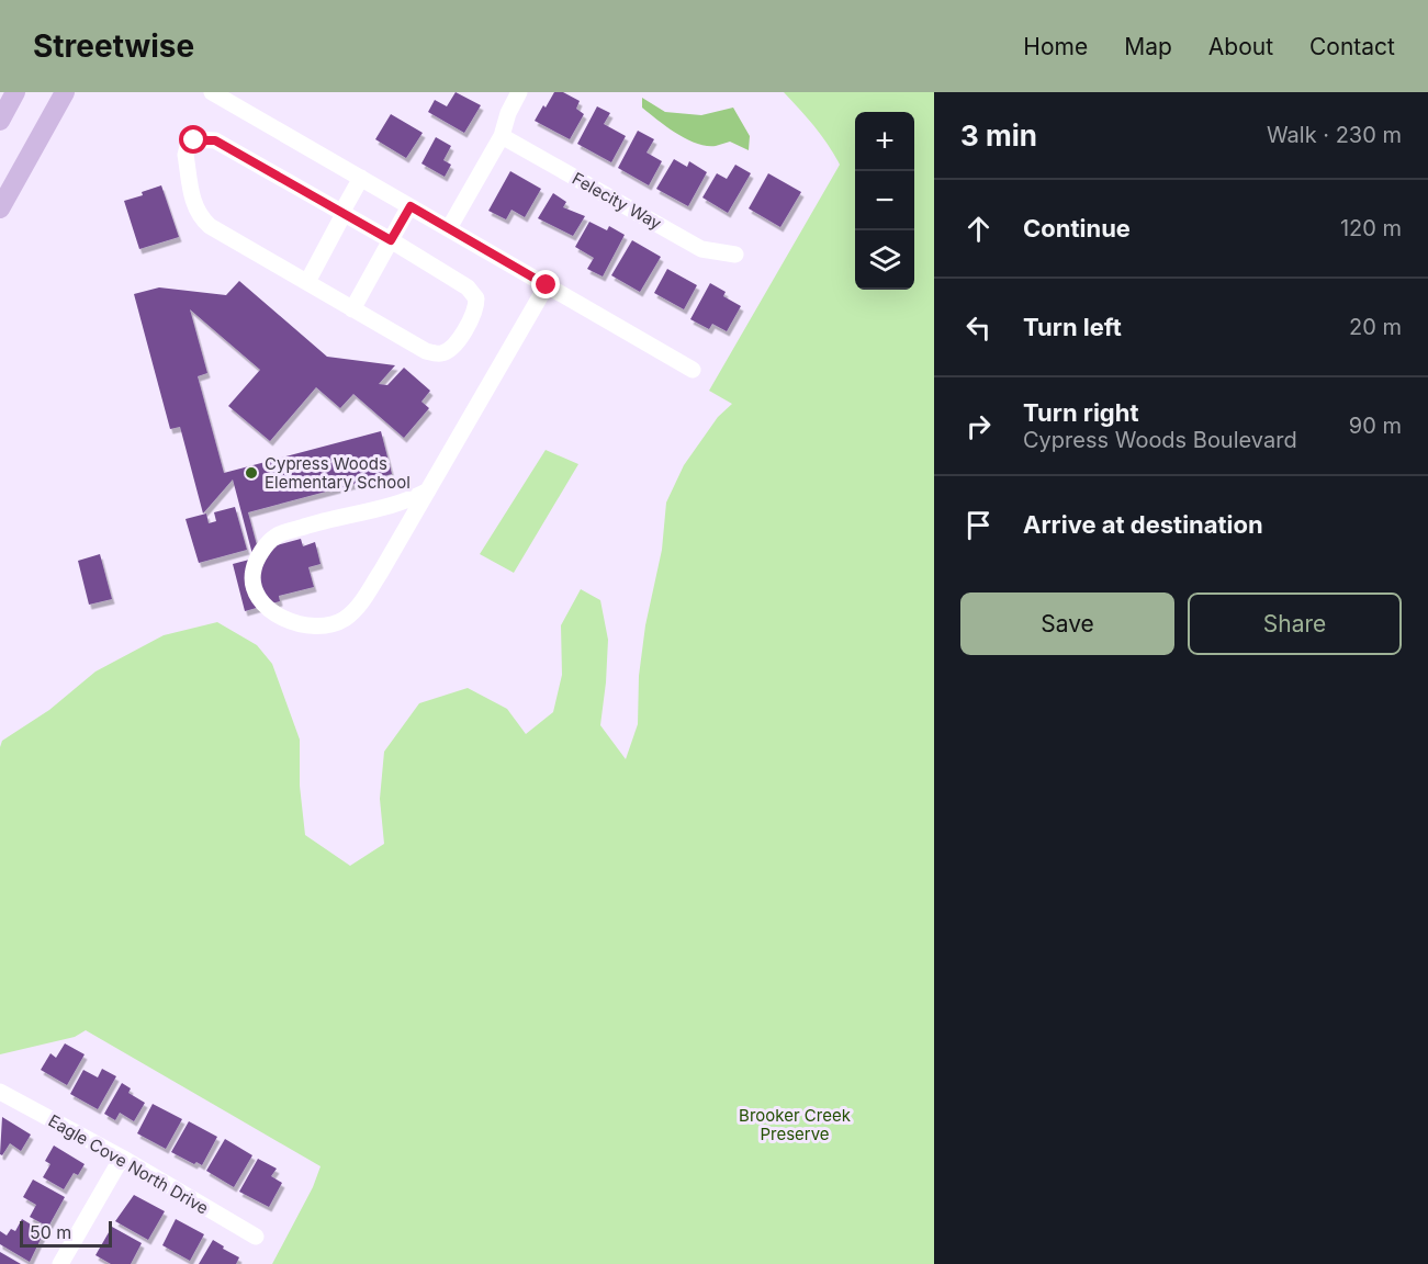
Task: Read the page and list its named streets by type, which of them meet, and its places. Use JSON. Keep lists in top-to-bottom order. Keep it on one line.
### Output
{"streets":{"street":["Felecity Way","Eagle Cove North Drive"]},"parks":["Brooker Creek Preserve"],"places":["Cypress Woods Elementary School"],"scale_bar":"50 m","page":{"header":"Streetwise","nav":["Home","Map","About","Contact"],"heading":["3 min","Walk · 230 m"],"map_buttons":["+","−"],"list":[["Continue","120 m"],["Turn left","20 m"],["Turn right","Cypress Woods Boulevard","90 m"],"Arrive at destination"],"buttons":["Save","Share"],"scale":"50 m"}}
